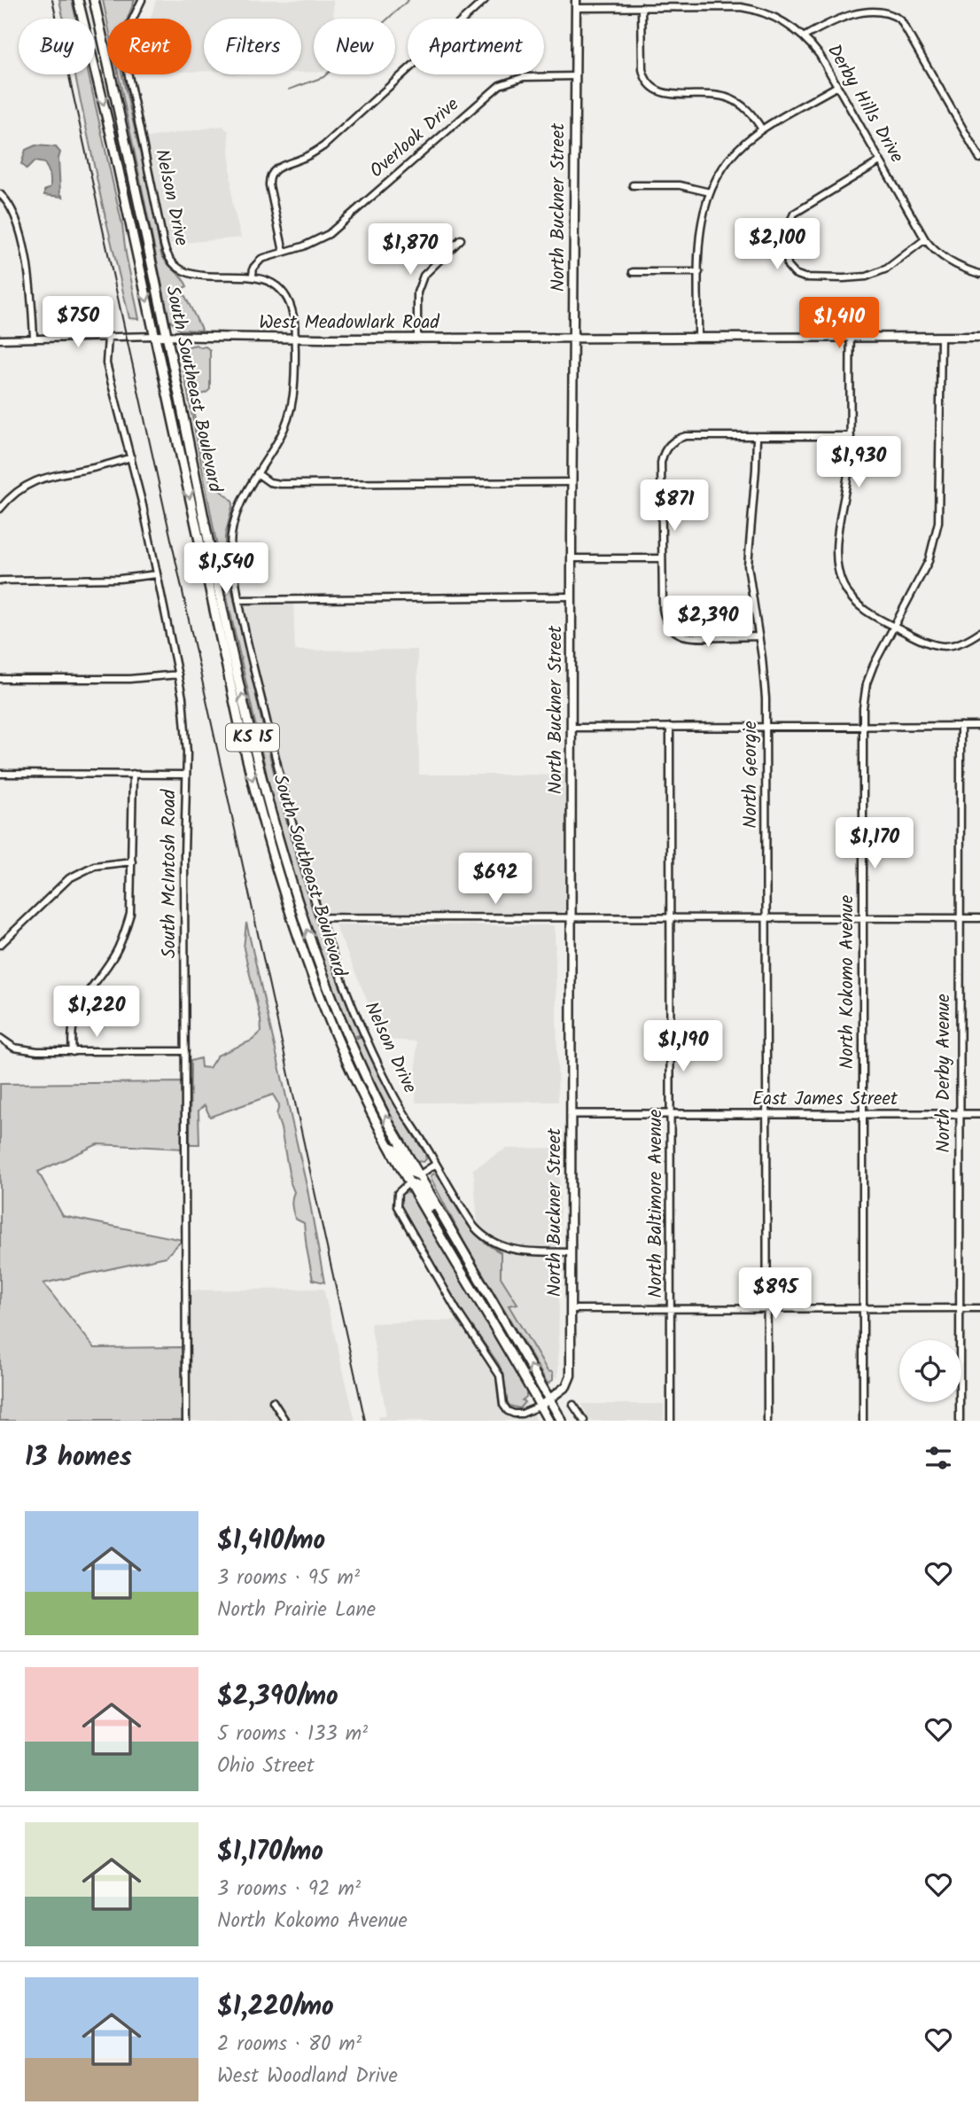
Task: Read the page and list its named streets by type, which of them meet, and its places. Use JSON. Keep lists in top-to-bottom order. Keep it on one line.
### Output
{"streets":{"main road":["North Buckner Street","West Meadowlark Road","South Southeast Boulevard","KS 15"],"street":["Derby Hills Drive","Overlook Drive","Nelson Drive","North Georgie","South McIntosh Road","North Kokomo Avenue","North Derby Avenue","East James Street","North Baltimore Avenue"]},"crossings":[["Derby Hills Drive","North Buckner Street"],["Overlook Drive","Nelson Drive"],["Overlook Drive","North Buckner Street"],["Nelson Drive","North Buckner Street"],["Nelson Drive","West Meadowlark Road"],["North Buckner Street","West Meadowlark Road"],["North Buckner Street","South Southeast Boulevard"],["North Buckner Street","East James Street"],["West Meadowlark Road","South Southeast Boulevard"],["West Meadowlark Road","South McIntosh Road"],["West Meadowlark Road","North Kokomo Avenue"],["North Georgie","East James Street"],["North Kokomo Avenue","East James Street"],["North Derby Avenue","East James Street"],["East James Street","North Baltimore Avenue"]],"page":{"chip":["Buy","Rent","Filters","New","Apartment"],"price":["$2,100","$1,870","$750","$1,410","$1,930","$871","$1,540","$2,390","$1,170","$692","$1,220","$1,190","$895"],"heading":"13 homes","list":[{"name":"$1,410/mo","note":"3 rooms · 95 m² · North Prairie Lane"},{"name":"$2,390/mo","note":"5 rooms · 133 m² · Ohio Street"},{"name":"$1,170/mo","note":"3 rooms · 92 m² · North Kokomo Avenue"},{"name":"$1,220/mo","note":"2 rooms · 80 m² · West Woodland Drive"}]}}
